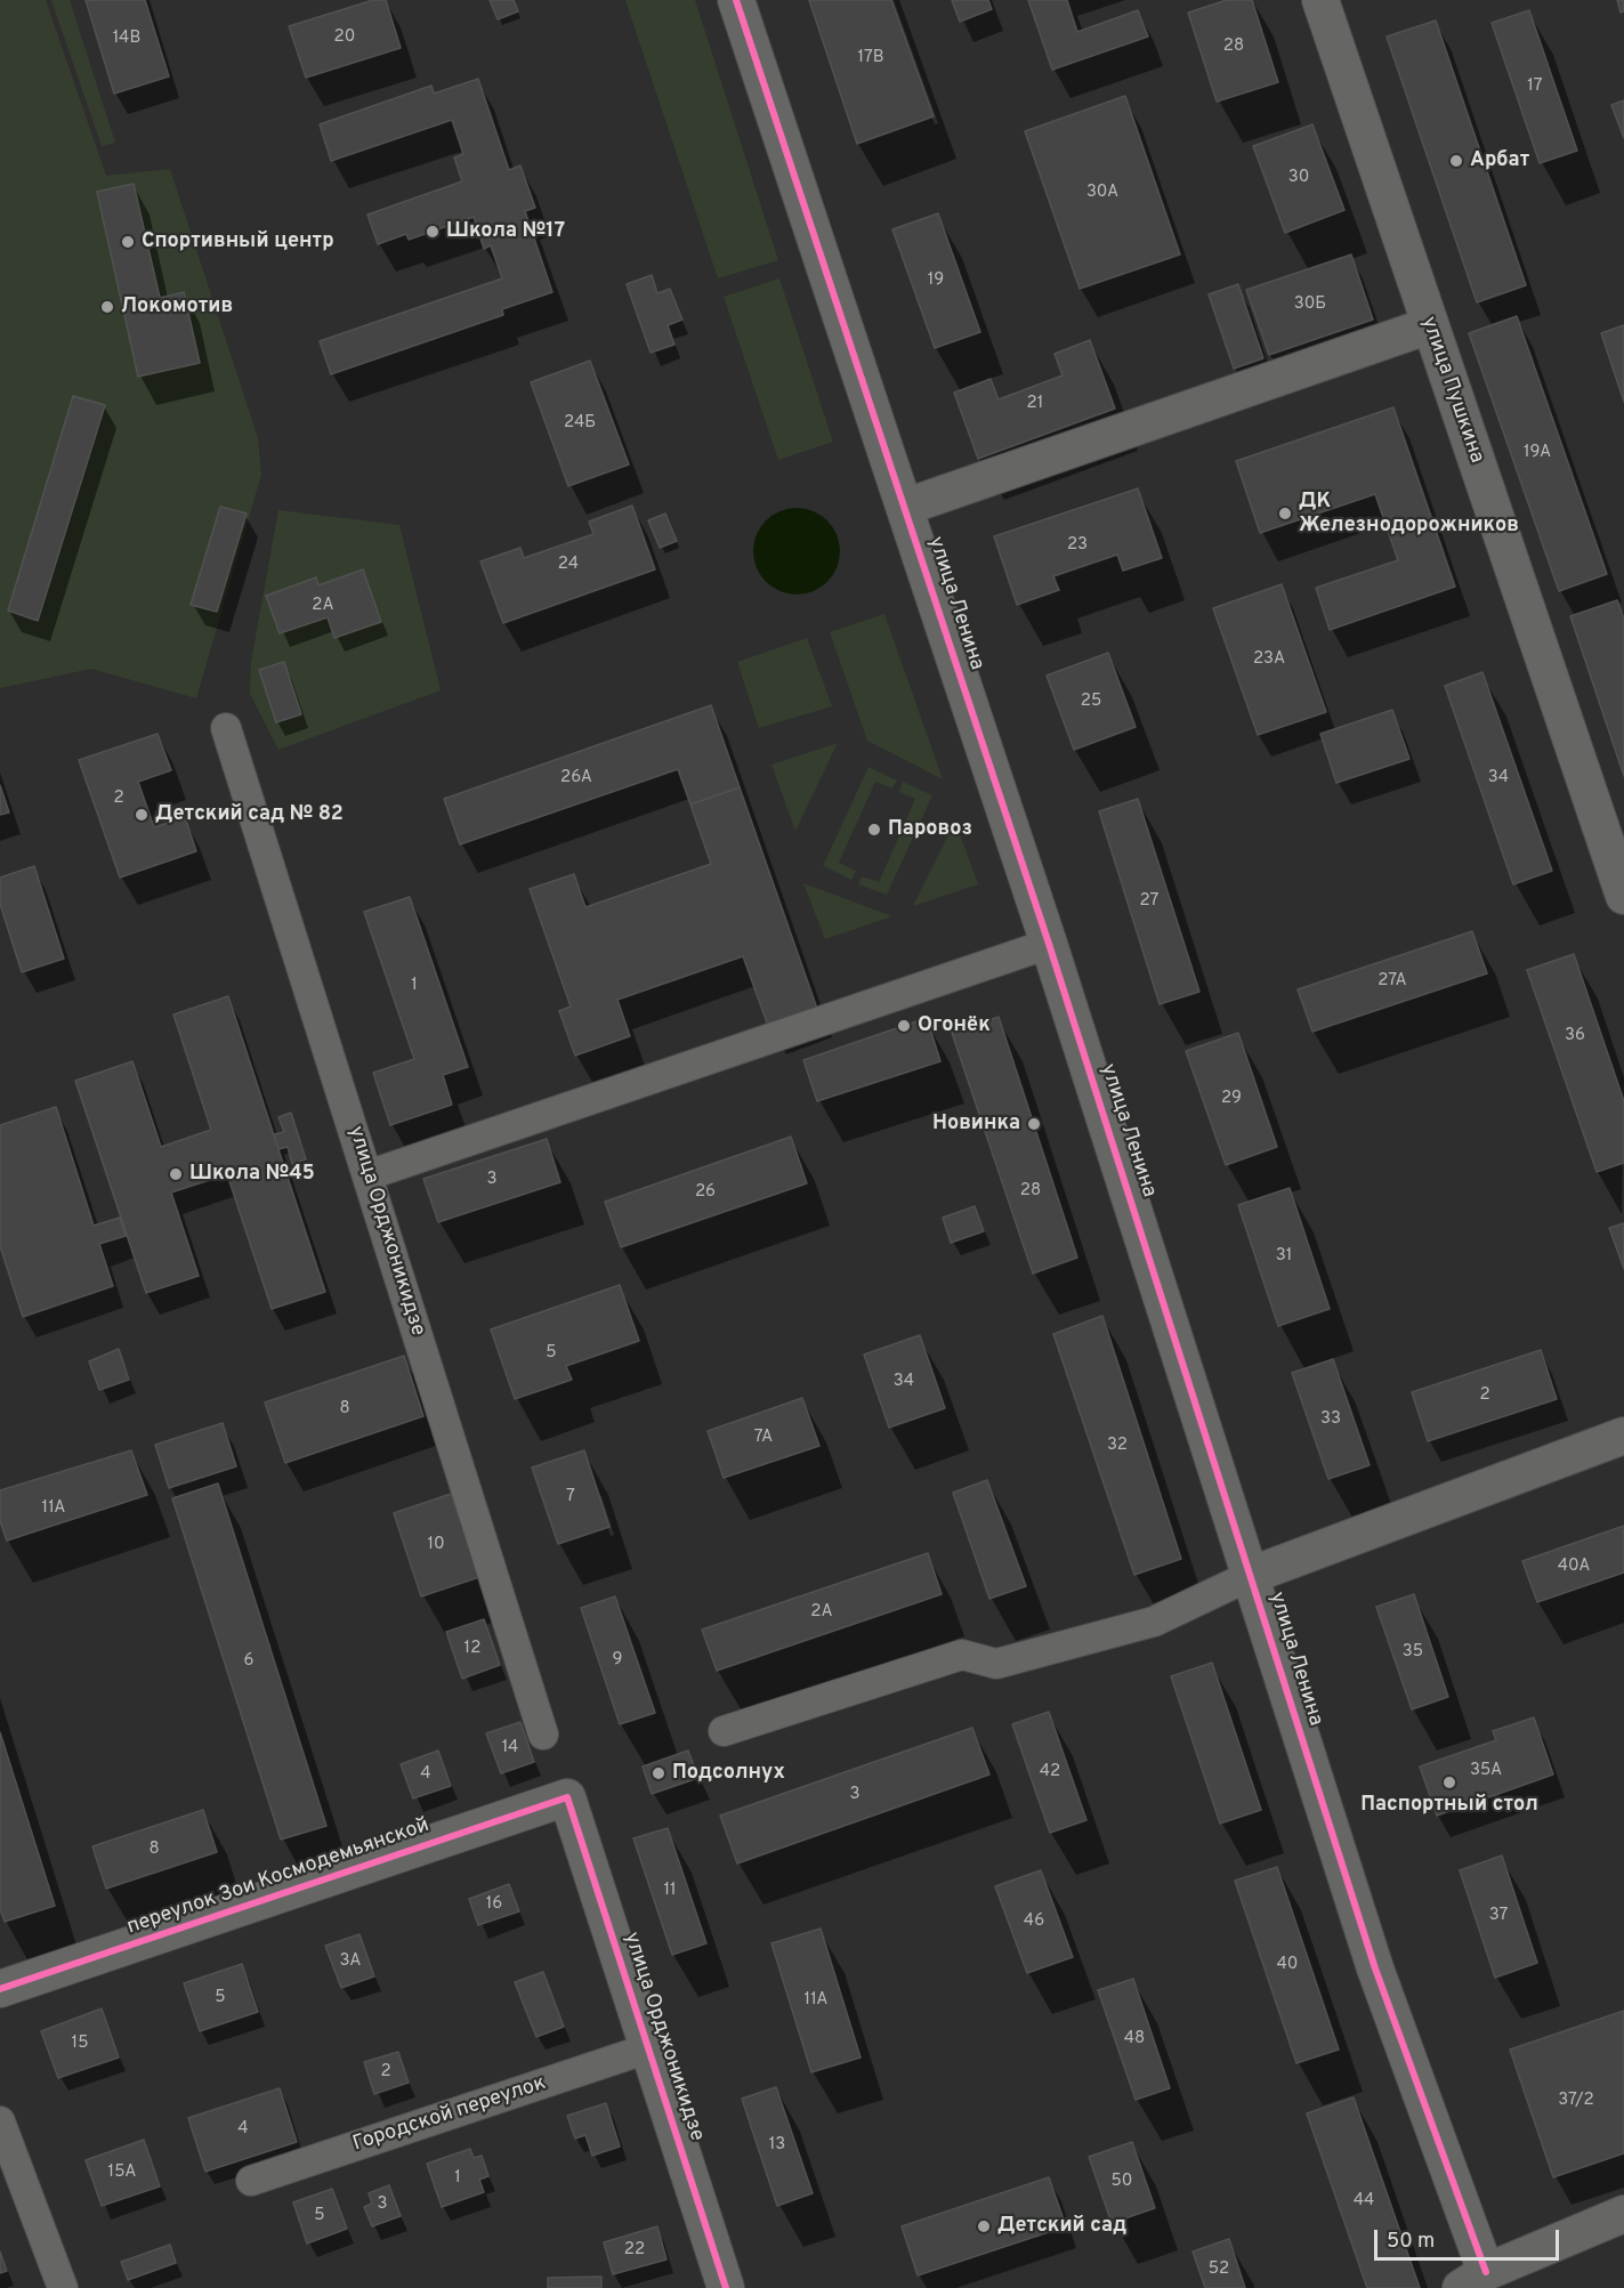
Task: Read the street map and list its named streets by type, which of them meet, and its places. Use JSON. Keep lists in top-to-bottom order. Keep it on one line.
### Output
{"streets":{"street":["улица Пушкина","улица Ленина","улица Орджоникидзе","переулок Зои Космодемьянской","Городской переулок"]},"crossings":[["улица Орджоникидзе","переулок Зои Космодемьянской"],["улица Орджоникидзе","Городской переулок"]],"places":["Арбат","Школа №17","Спортивный центр","Локомотив","ДК Железнодорожников","Детский сад № 82","Паровоз","Огонёк","Новинка","Школа №45","Подсолнух","Паспортный стол","Детский сад"],"house_numbers":["20","14В","28","17В","17","30","30А","19","30Б","21","24Б","19А","23","24","2А","23А","25","26А","34","2","27","27А","1","36","29","3","28","26","31","5","34","2","8","33","7А","32","7","11А","10","40А","2А","12","35","9","6","14","35А","42","4","3","8","11","16","37","46","3А","40","5","11А","48","15","2","37/2","4","13","15А","1","50","44","3","5","22","52"],"scale_bar":"50 m"}
